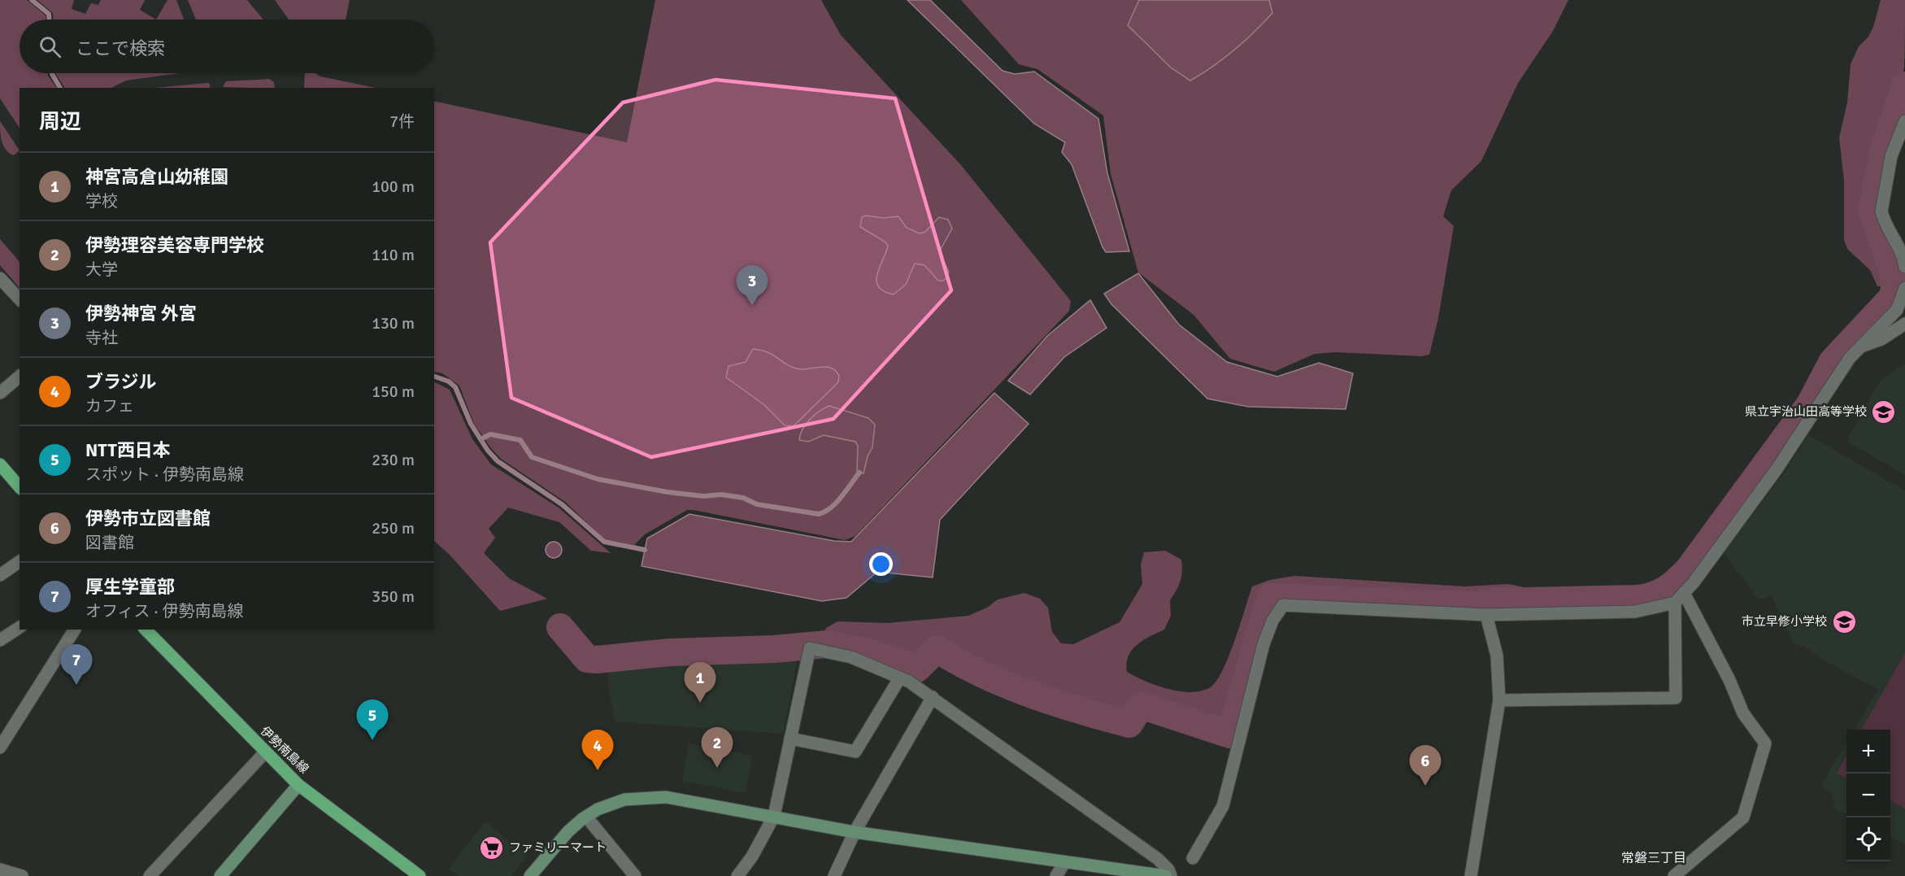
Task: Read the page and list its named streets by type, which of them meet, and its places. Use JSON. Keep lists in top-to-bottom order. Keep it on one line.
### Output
{"streets":{"main road":["伊勢南島線"]},"districts":["常磐三丁目"],"places":{"school or university":["県立宇治山田高等学校","市立早修小学校"],"supermarket":["ファミリーマート"]},"page":{"search":"ここで検索","heading":["周辺","7件"],"list":[{"mark":"1","name":"神宮高倉山幼稚園","note":"学校","value":"100 m"},{"mark":"2","name":"伊勢理容美容専門学校","note":"大学","value":"110 m"},{"mark":"3","name":"伊勢神宮 外宮","note":"寺社","value":"130 m"},{"mark":"4","name":"ブラジル","note":"カフェ","value":"150 m"},{"mark":"5","name":"NTT西日本","note":"スポット · 伊勢南島線","value":"230 m"},{"mark":"6","name":"伊勢市立図書館","note":"図書館","value":"250 m"},{"mark":"7","name":"厚生学童部","note":"オフィス · 伊勢南島線","value":"350 m"}],"pins":["3","7","1","5","2","4","6"],"map_buttons":["+","−"]}}
